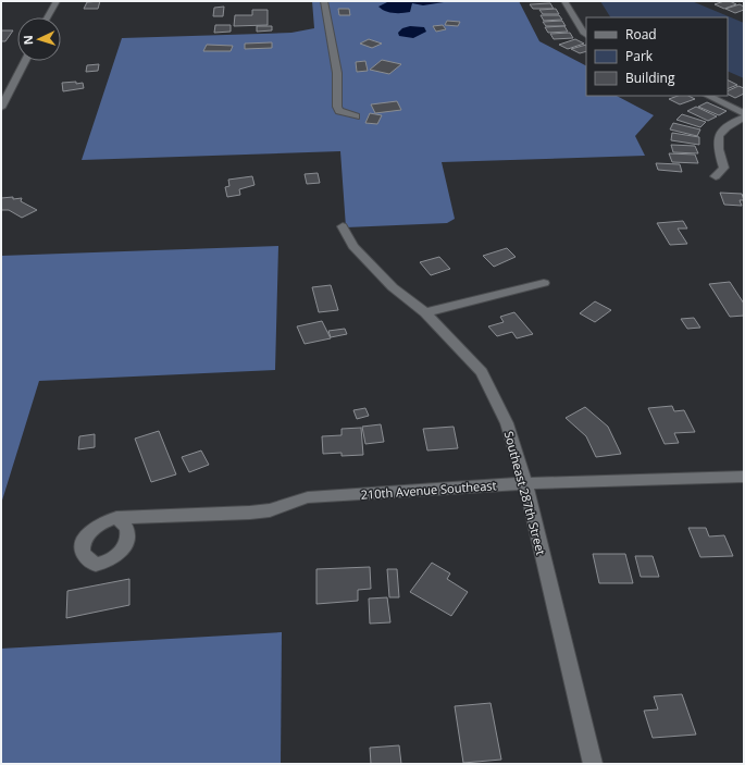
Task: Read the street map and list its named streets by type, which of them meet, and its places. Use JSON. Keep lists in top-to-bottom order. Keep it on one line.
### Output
{"streets":{"street":["210th Avenue Southeast","Southeast 287th Street"]},"crossings":[["210th Avenue Southeast","Southeast 287th Street"]],"legend":["Road","Park","Building"],"north":"left"}
